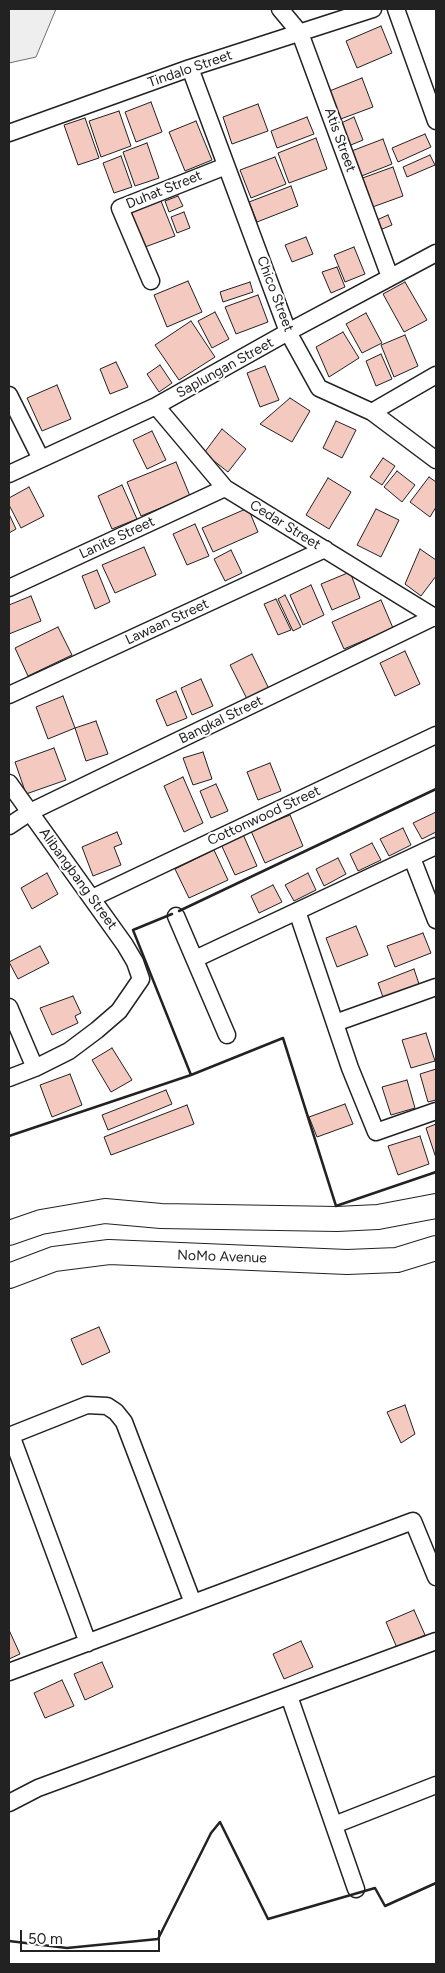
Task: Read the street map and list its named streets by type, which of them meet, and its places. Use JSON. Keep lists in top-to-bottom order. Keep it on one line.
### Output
{"streets":{"main road":["NoMo Avenue"],"street":["Tindalo Street","Atis Street","Duhat Street","Chico Street","Saplungan Street","Cedar Street","Lanite Street","Lawaan Street","Bangkal Street","Cottonwood Street","Alibangbang Street"]},"crossings":[["Tindalo Street","Atis Street"],["Tindalo Street","Chico Street"],["Atis Street","Saplungan Street"],["Duhat Street","Chico Street"],["Chico Street","Saplungan Street"],["Saplungan Street","Cedar Street"],["Cedar Street","Lanite Street"],["Cedar Street","Lawaan Street"],["Cedar Street","Bangkal Street"],["Bangkal Street","Alibangbang Street"],["Cottonwood Street","Alibangbang Street"]],"scale_bar":"50 m"}
